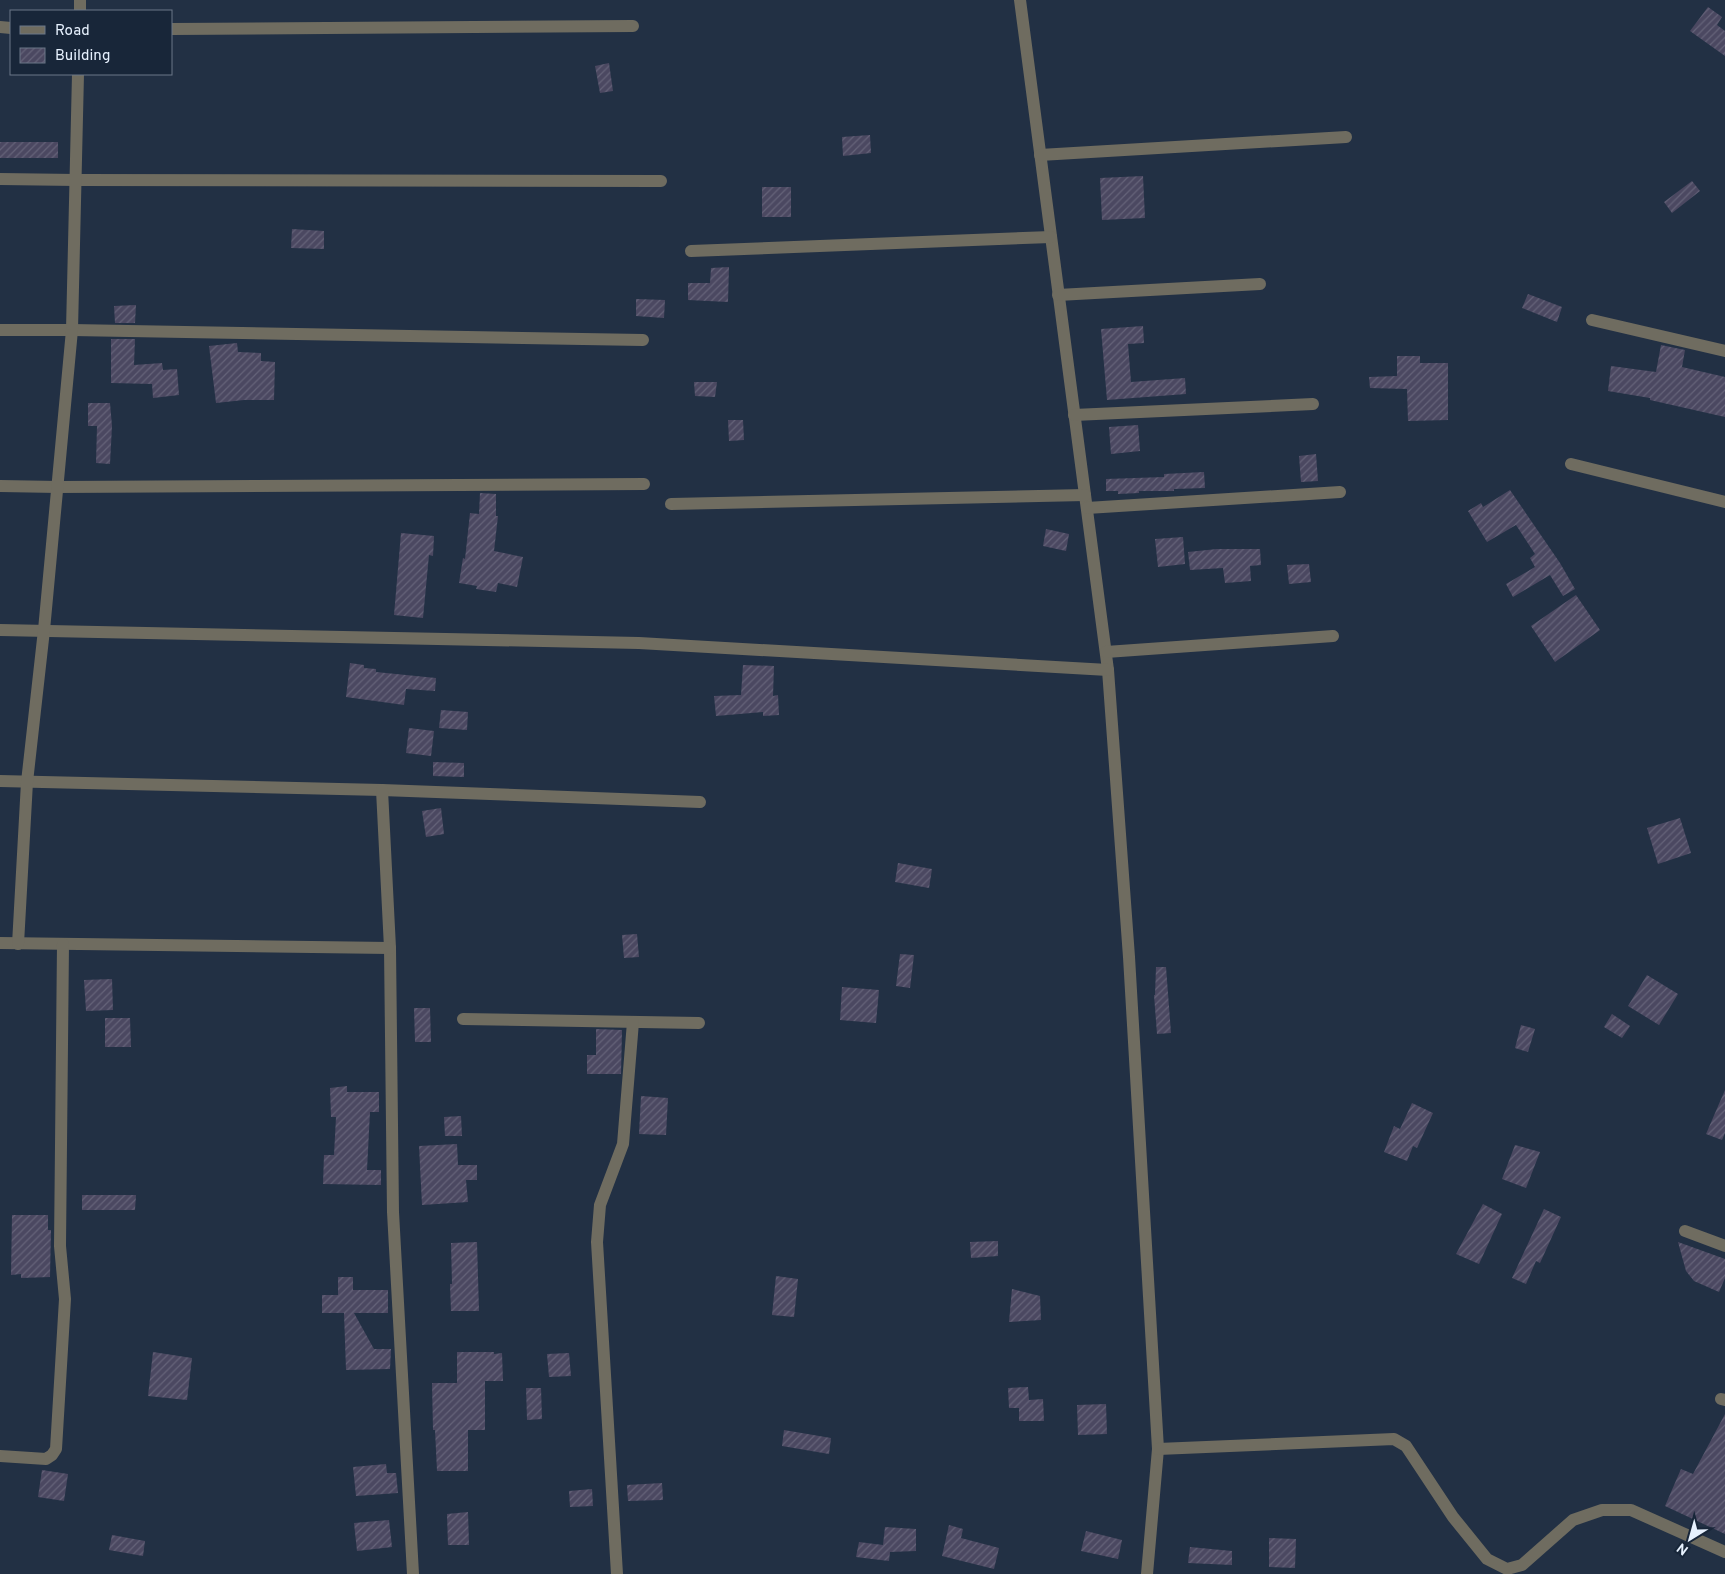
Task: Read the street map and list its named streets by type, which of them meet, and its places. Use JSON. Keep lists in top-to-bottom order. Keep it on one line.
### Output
{"legend":["Road","Building"],"north":"bottom left"}
